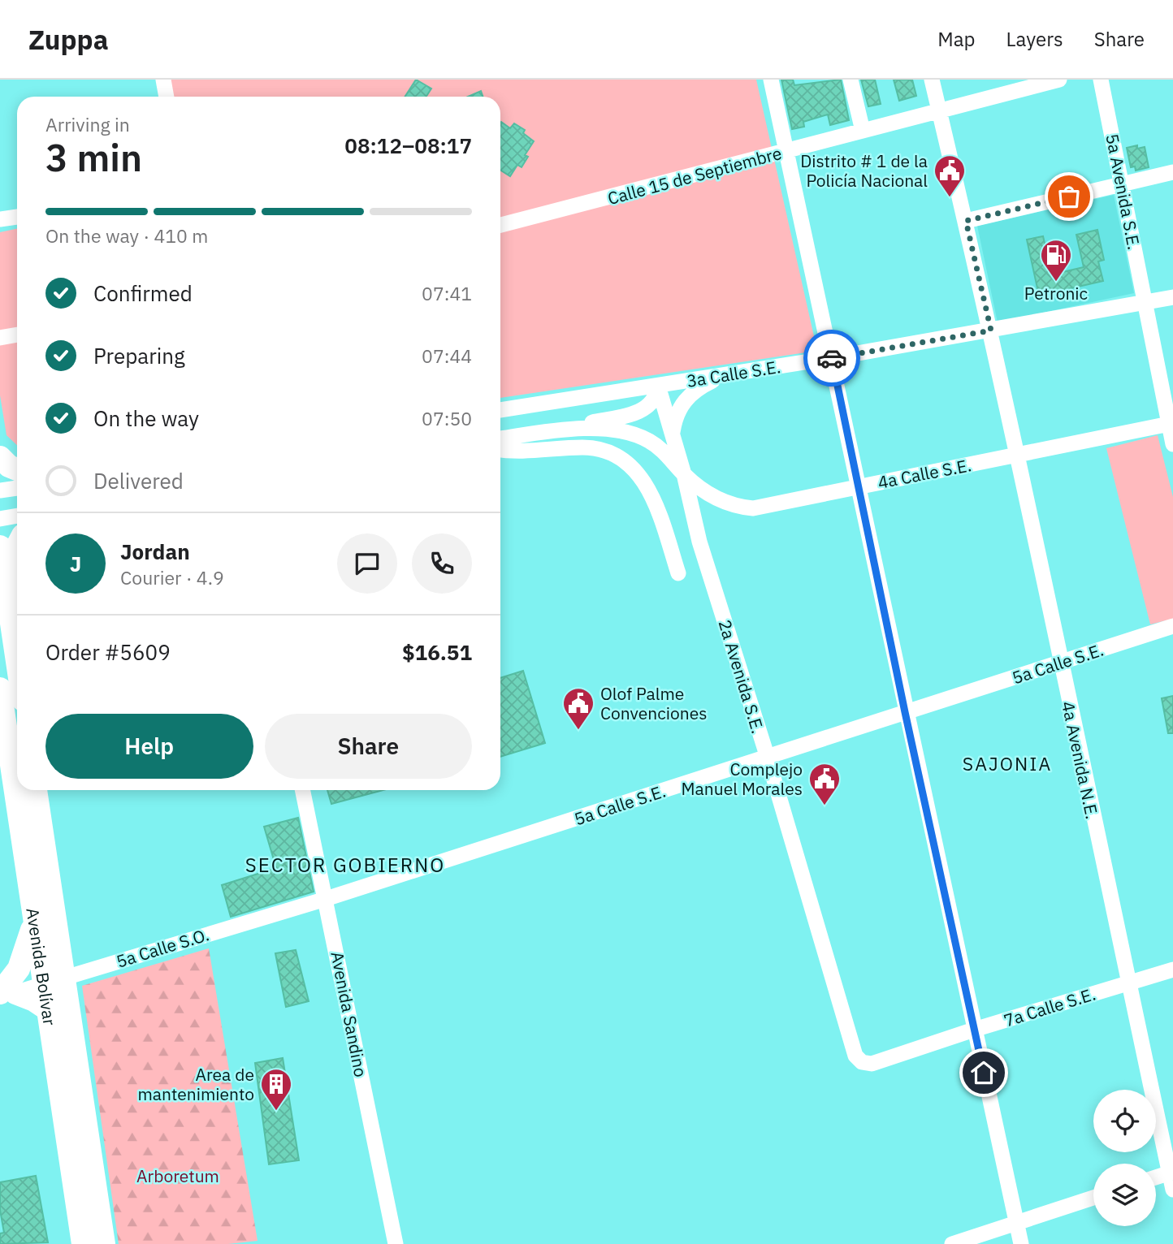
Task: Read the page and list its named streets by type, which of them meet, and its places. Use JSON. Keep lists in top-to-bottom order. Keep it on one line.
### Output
{"streets":{"highway":["Avenida Bolívar"],"street":["Calle 15 de Septiembre","5a Avenida S.E.","3a Calle S.E.","4a Calle S.E.","5a Calle S.E.","2a Avenida S.E.","4a Avenida N.E.","5a Calle S.O.","7a Calle S.E.","Avenida Sandino"]},"crossings":[["Calle 15 de Septiembre","4a Avenida N.E."],["5a Avenida S.E.","3a Calle S.E."],["5a Avenida S.E.","4a Calle S.E."],["3a Calle S.E.","4a Calle S.E."],["3a Calle S.E.","2a Avenida S.E."],["3a Calle S.E.","4a Avenida N.E."],["4a Calle S.E.","2a Avenida S.E."],["4a Calle S.E.","4a Avenida N.E."],["5a Calle S.E.","2a Avenida S.E."],["5a Calle S.E.","4a Avenida N.E."],["5a Calle S.E.","5a Calle S.O."],["5a Calle S.E.","Avenida Sandino"],["2a Avenida S.E.","7a Calle S.E."],["4a Avenida N.E.","7a Calle S.E."],["5a Calle S.O.","Avenida Bolívar"],["5a Calle S.O.","Avenida Sandino"]],"districts":["SAJONIA","SECTOR GOBIERNO"],"parks":["Arboretum"],"places":{"public building":["Distrito # 1 de la Policía Nacional","Olof Palme Convenciones","Complejo Manuel Morales"],"fuel station":["Petronic"],"building":["Area de mantenimiento"]},"page":{"header":"Zuppa","nav":["Map","Layers","Share"],"heading":["3 min","Arriving in","08:12–08:17"],"panel":["Jordan","Courier · 4.9","Order #5609","$16.51"],"bar":"On the way · 410 m","list":[["Confirmed","07:41"],["Preparing","07:44"],["On the way","07:50"],"Delivered"],"round":"J","buttons":["Help","Share"]}}
